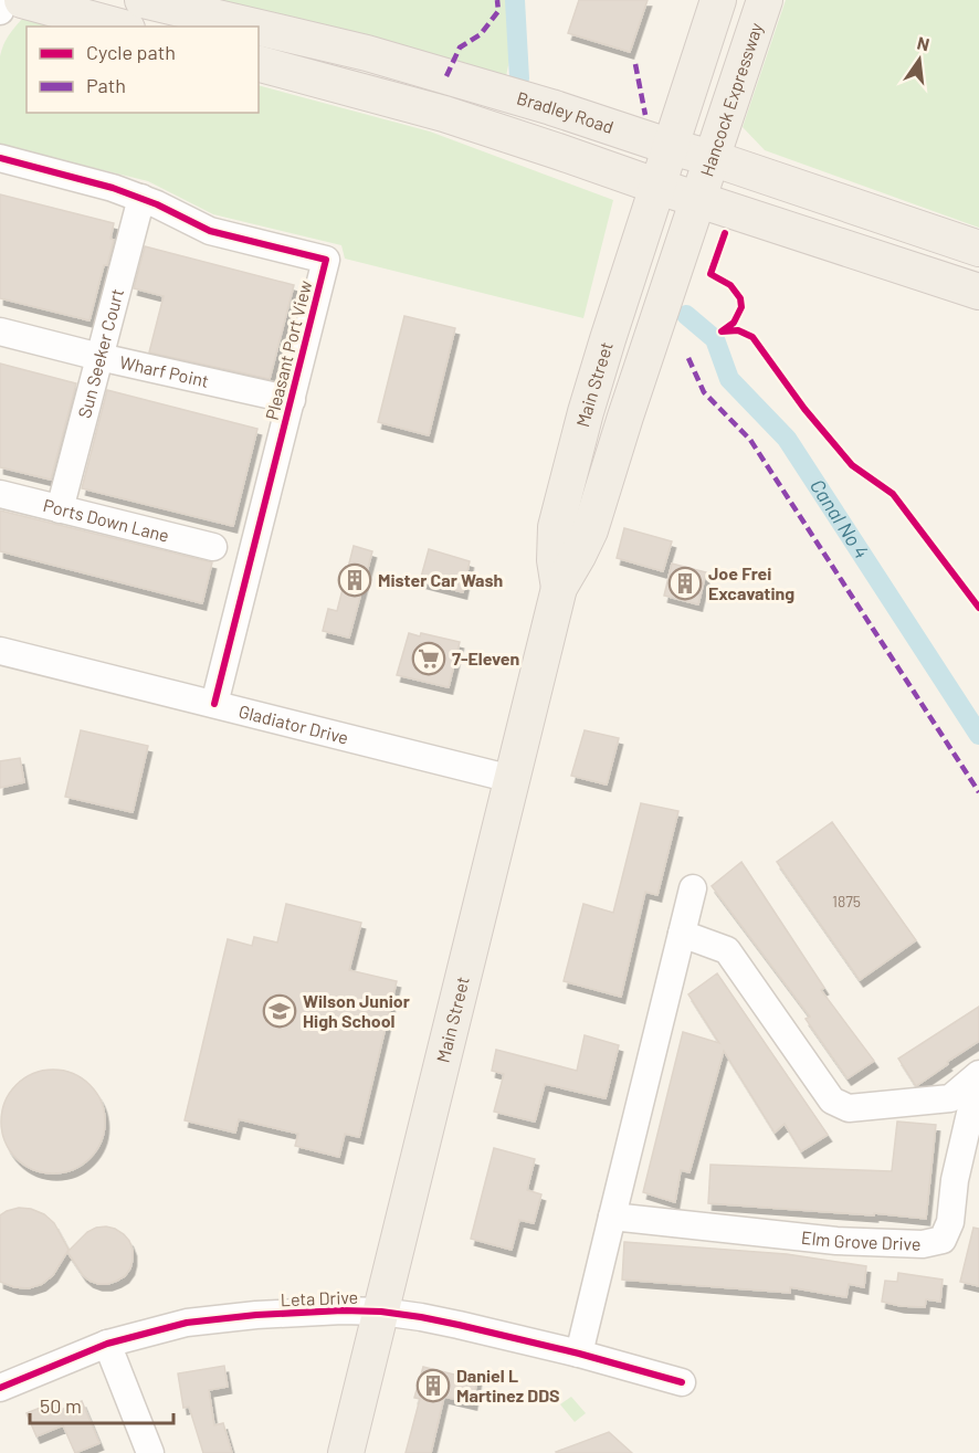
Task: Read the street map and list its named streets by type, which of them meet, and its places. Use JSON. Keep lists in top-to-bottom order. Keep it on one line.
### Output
{"streets":{"main road":["Hancock Expressway","Bradley Road","Main Street"],"street":["Pleasant Port View","Sun Seeker Court","Wharf Point","Ports Down Lane","Gladiator Drive","Elm Grove Drive","Leta Drive"]},"crossings":[["Hancock Expressway","Bradley Road"],["Hancock Expressway","Main Street"],["Pleasant Port View","Sun Seeker Court"],["Pleasant Port View","Wharf Point"],["Pleasant Port View","Gladiator Drive"],["Sun Seeker Court","Wharf Point"],["Sun Seeker Court","Ports Down Lane"],["Main Street","Gladiator Drive"],["Main Street","Leta Drive"]],"water":["Canal No 4"],"places":{"building":["Mister Car Wash","Joe Frei Excavating","Daniel L Martinez DDS"],"supermarket":["7-Eleven"],"school or university":["Wilson Junior High School"]},"house_numbers":["1875"],"legend":["Cycle path","Path"],"scale_bar":"50 m","north":"top"}
